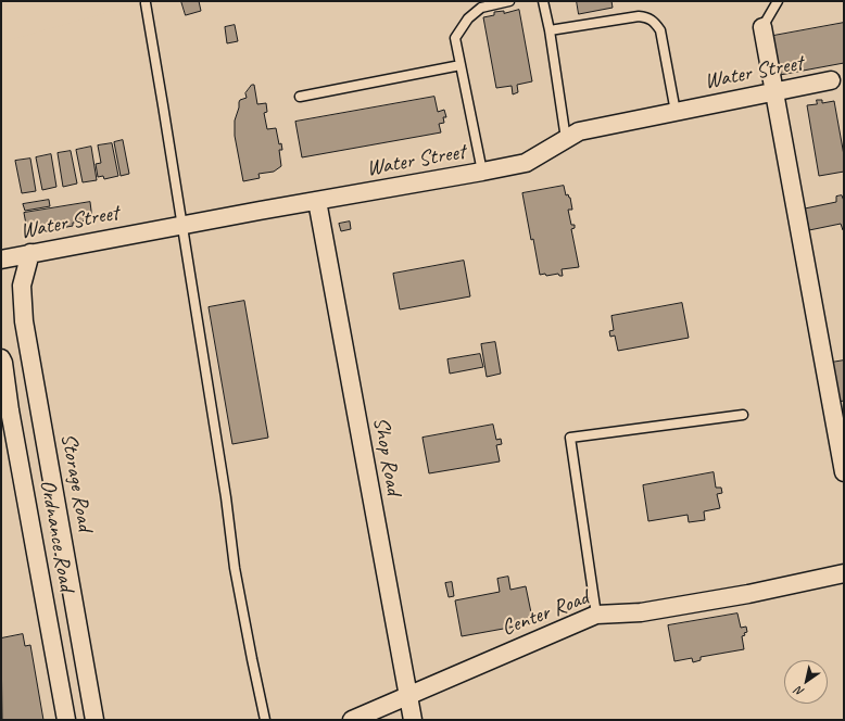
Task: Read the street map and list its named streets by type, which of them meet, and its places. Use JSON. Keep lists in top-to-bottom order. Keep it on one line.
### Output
{"streets":{"street":["Water Street","Shop Road","Storage Road","Ordnance Road","Center Road"]},"crossings":[["Water Street","Shop Road"],["Water Street","Storage Road"],["Shop Road","Center Road"]],"north":"bottom left"}
